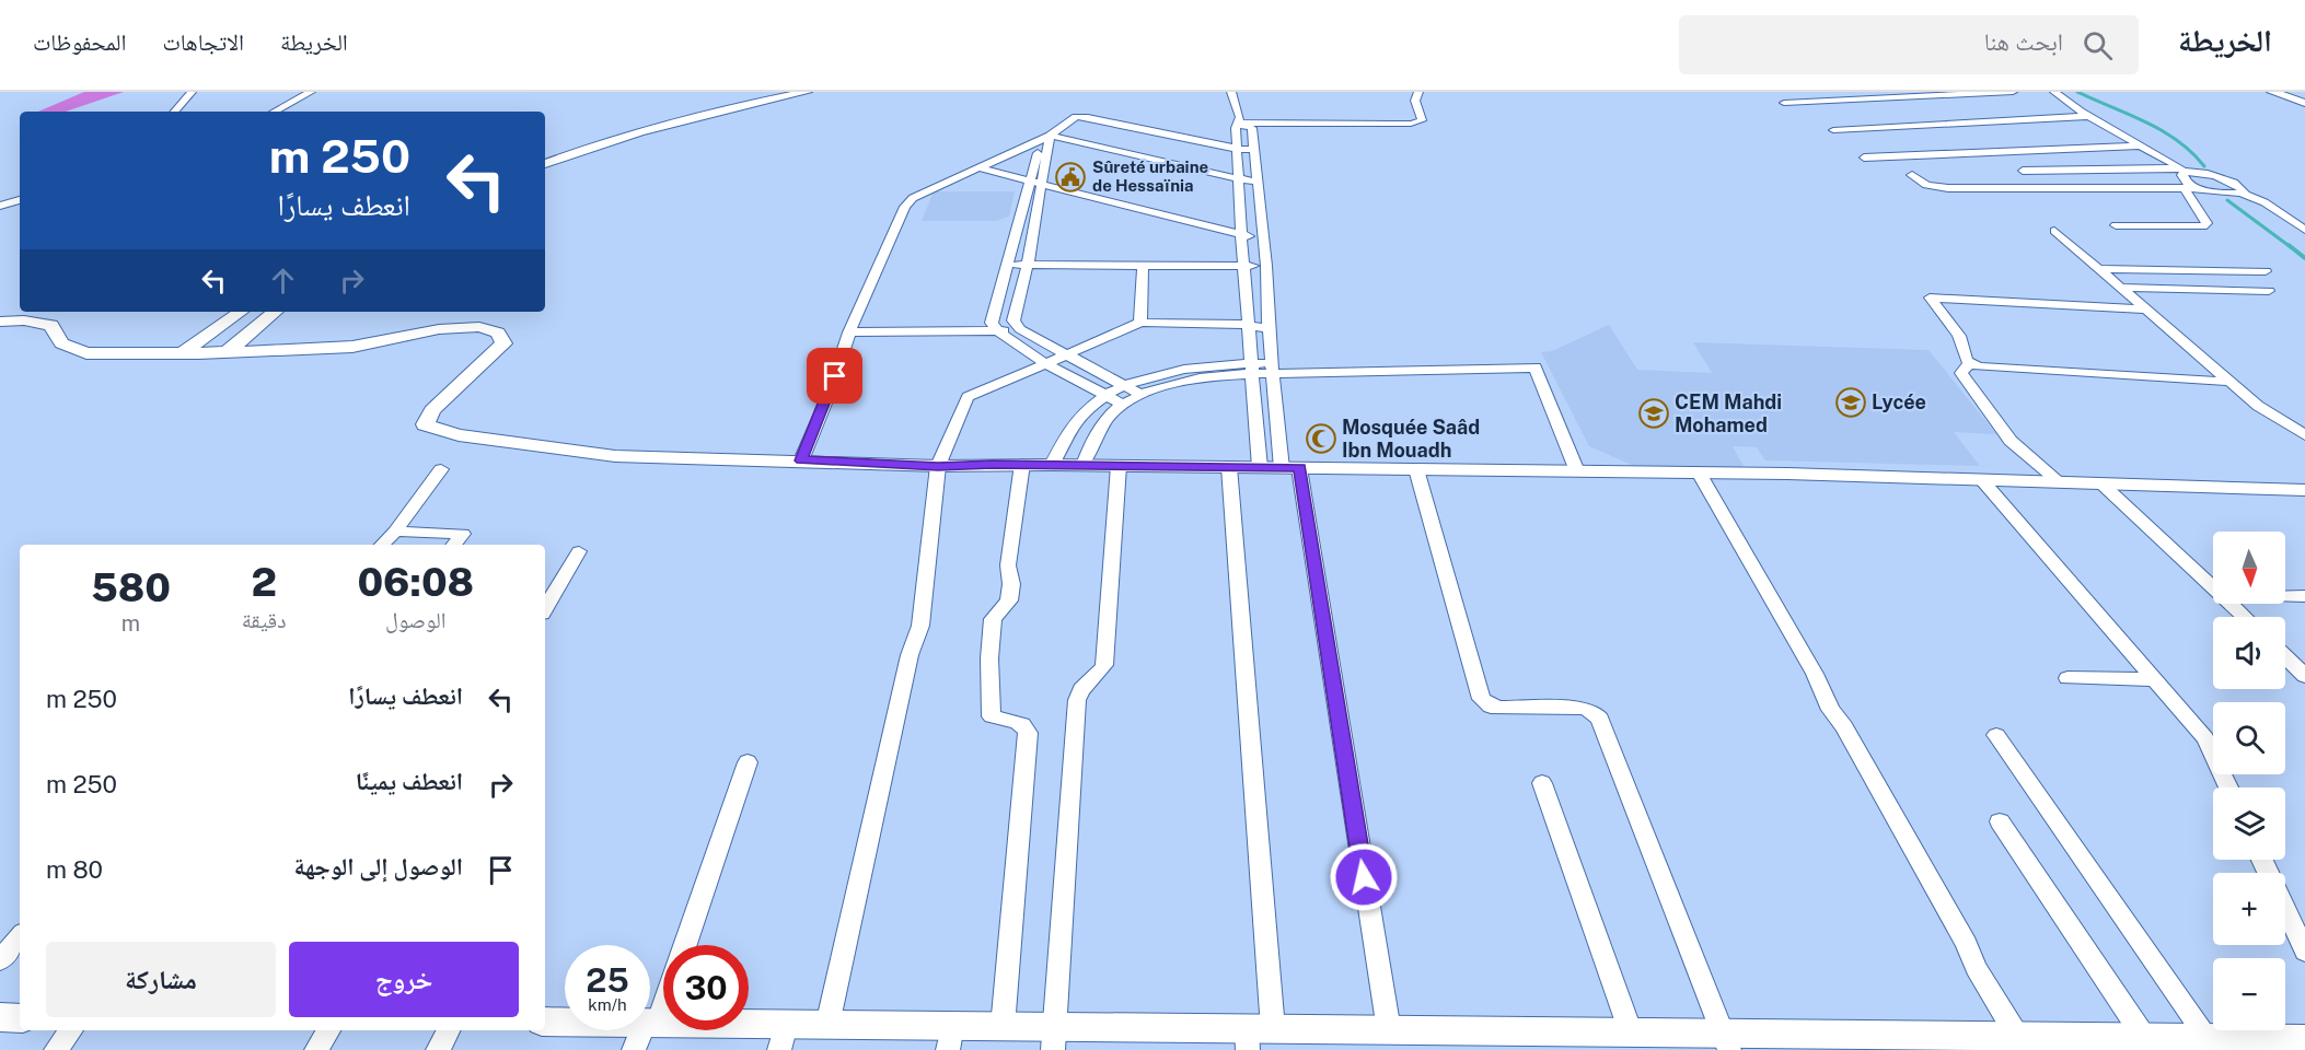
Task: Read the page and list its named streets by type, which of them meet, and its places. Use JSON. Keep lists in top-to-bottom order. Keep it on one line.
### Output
{"places":{"public building":["Sûreté urbaine de Hessaïnia"],"school or university":["Lycée","CEM Mahdi Mohamed"],"mosque":["Mosquée Saâd Ibn Mouadh"]},"north":"bottom","page":{"header":"الخريطة","search":"ابحث هنا","nav":["الخريطة","الاتجاهات","المحفوظات"],"turn":["250 m","انعطف يسارًا"],"map_buttons":["+","−"],"eta":["06:08","الوصول","2","دقيقة","580","m"],"list":[{"name":"انعطف يسارًا","value":"250 m"},{"name":"انعطف يمينًا","value":"250 m"},{"name":"الوصول إلى الوجهة","value":"80 m"}],"buttons":["خروج","مشاركة"],"speed":"25 km/h","limit":"30"}}
